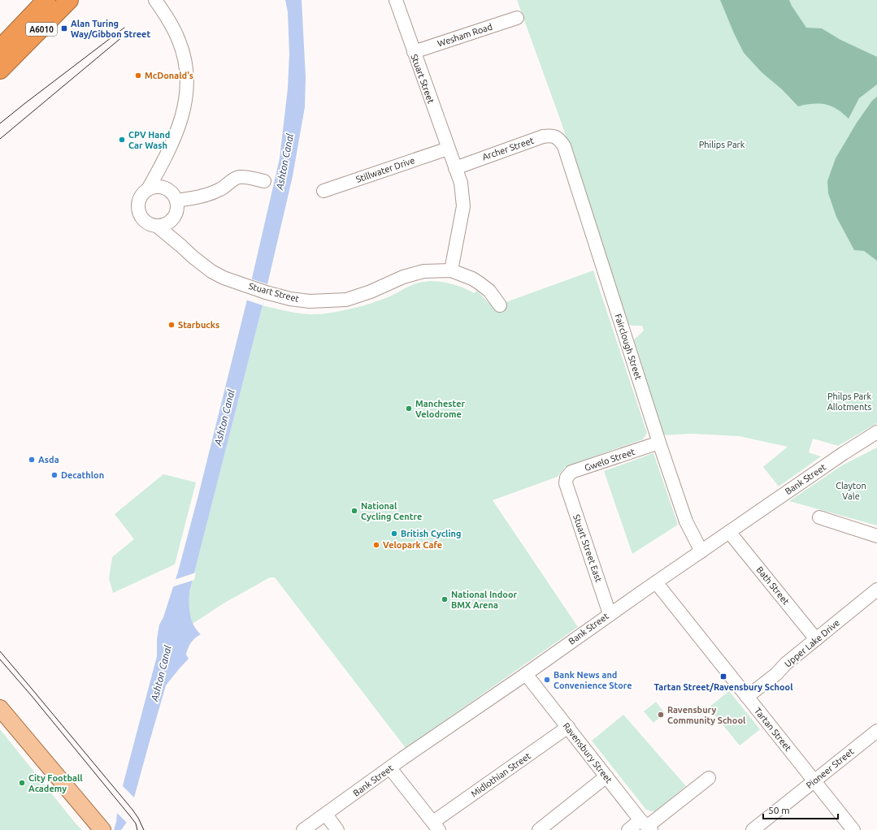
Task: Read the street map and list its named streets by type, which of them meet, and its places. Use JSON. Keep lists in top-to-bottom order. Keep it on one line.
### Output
{"streets":{"highway":["A6010"],"street":["Wesham Road","Stuart Street","Archer Street","Stillwater Drive","Fairclough Street","Gwelo Street","Bank Street","Stuart Street East","Bath Street","Upper Lake Drive","Tartan Street","Ravensbury Street","Pioneer Street","Midlothian Street"]},"crossings":[["Wesham Road","Stuart Street"],["Stuart Street","Archer Street"],["Stuart Street","Stillwater Drive"],["Archer Street","Fairclough Street"],["Fairclough Street","Gwelo Street"],["Fairclough Street","Bank Street"],["Gwelo Street","Stuart Street East"],["Bank Street","Stuart Street East"],["Bank Street","Bath Street"],["Bank Street","Tartan Street"],["Bank Street","Ravensbury Street"],["Bath Street","Upper Lake Drive"],["Upper Lake Drive","Tartan Street"],["Tartan Street","Pioneer Street"],["Ravensbury Street","Midlothian Street"]],"water":["Ashton Canal"],"parks":["Philips Park","Philps Park Allotments","Clayton Vale"],"places":{"transit":["Alan Turing Way/Gibbon Street","Tartan Street/Ravensbury School"],"other":["McDonald's","CPV Hand Car Wash","Starbucks","Manchester Velodrome","Asda","Decathlon","National Cycling Centre","British Cycling","Velopark Cafe","National Indoor BMX Arena","Bank News and Convenience Store","Ravensbury Community School","City Football Academy"]},"scale_bar":"50 m"}
